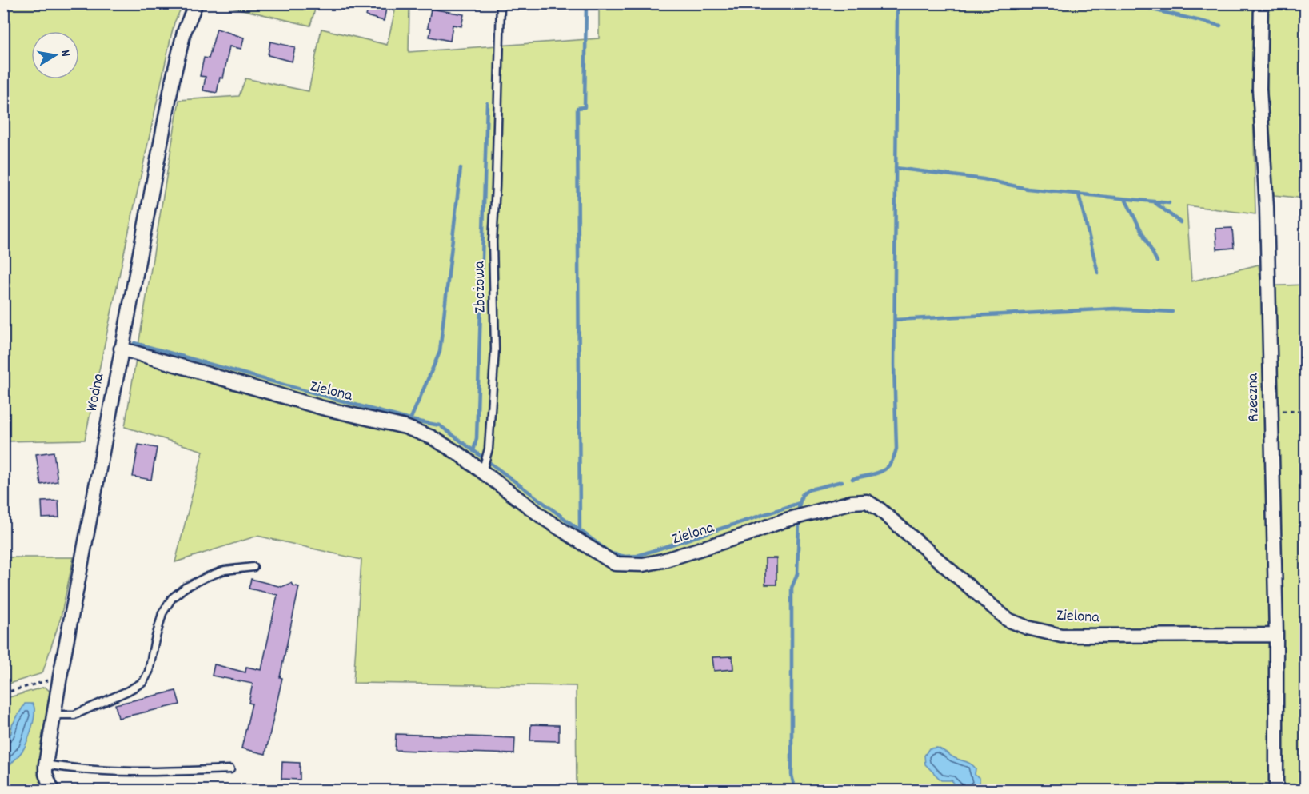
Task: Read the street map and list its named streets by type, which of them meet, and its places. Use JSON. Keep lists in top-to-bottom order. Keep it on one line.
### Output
{"streets":{"street":["Zielona","Wodna","Rzeczna"],"lane":["Zbożowa"]},"crossings":[["Zbożowa","Zielona"],["Zielona","Wodna"],["Zielona","Rzeczna"]],"north":"right"}
